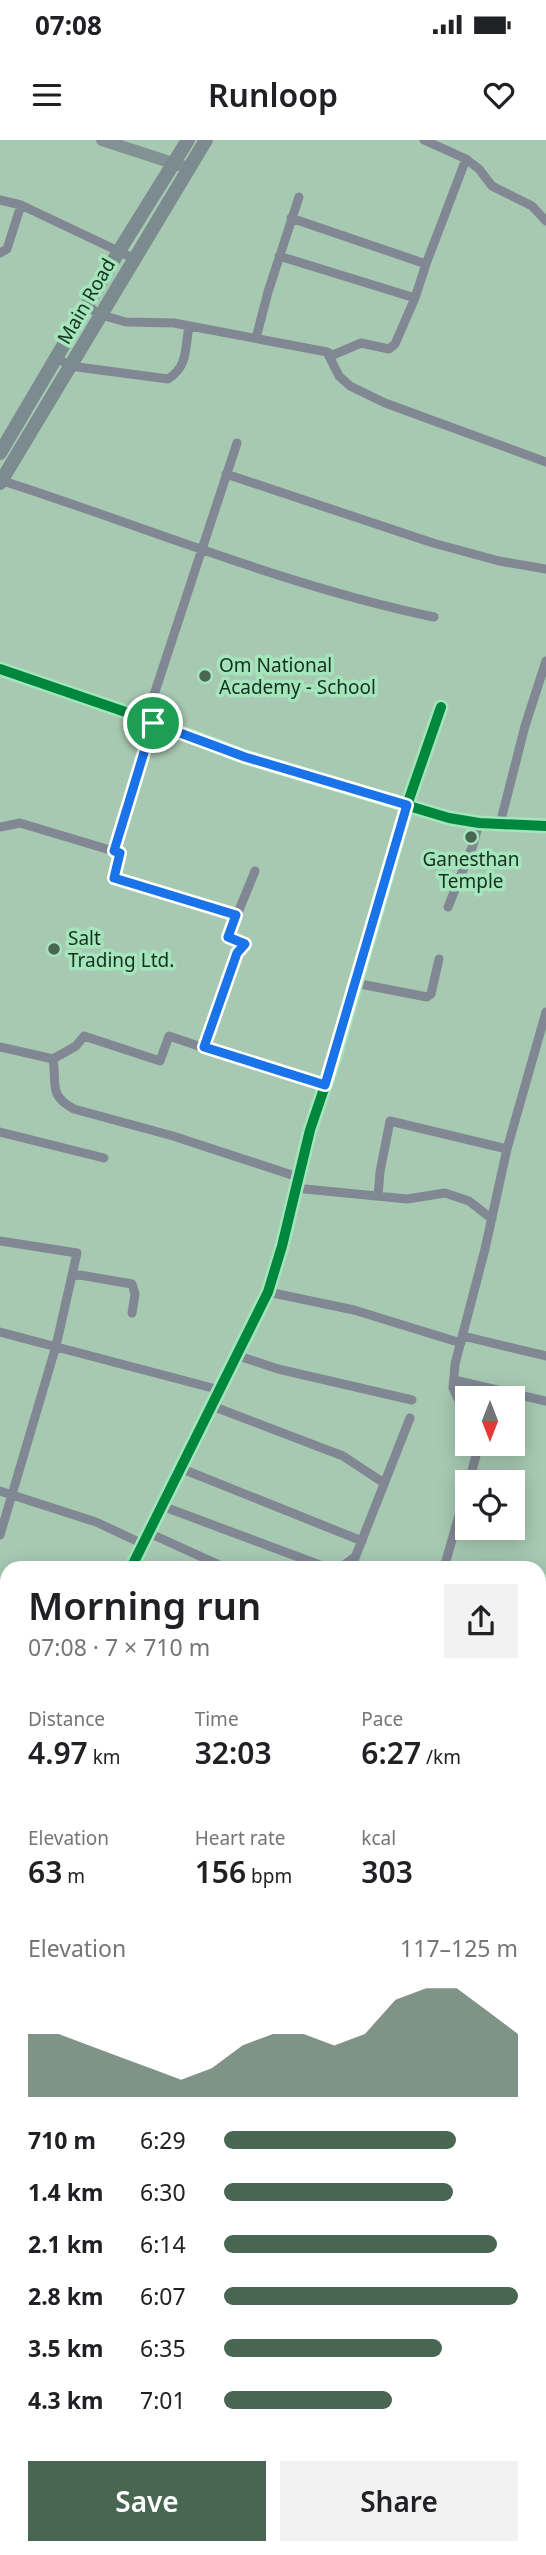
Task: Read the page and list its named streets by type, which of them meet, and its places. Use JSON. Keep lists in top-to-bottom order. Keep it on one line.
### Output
{"streets":{"main road":["Main Road"]},"places":["Om National Academy - School","Ganesthan Temple","Salt Trading Ltd."],"north":"bottom","page":{"status":"07:08","header":"Runloop","heading":["Morning run","07:08 · 7 × 710 m"],"stats":[["Distance","4.97 km"],["Time","32:03"],["Pace","6:27 /km"],["Elevation","63 m"],["Heart rate","156 bpm"],["kcal","303"]],"chart":["Elevation","117–125 m"],"list":[{"name":"710 m","note":"6:29"},{"name":"1.4 km","note":"6:30"},{"name":"2.1 km","note":"6:14"},{"name":"2.8 km","note":"6:07"},{"name":"3.5 km","note":"6:35"},{"name":"4.3 km","note":"7:01"}],"buttons":["Save","Share"]}}
